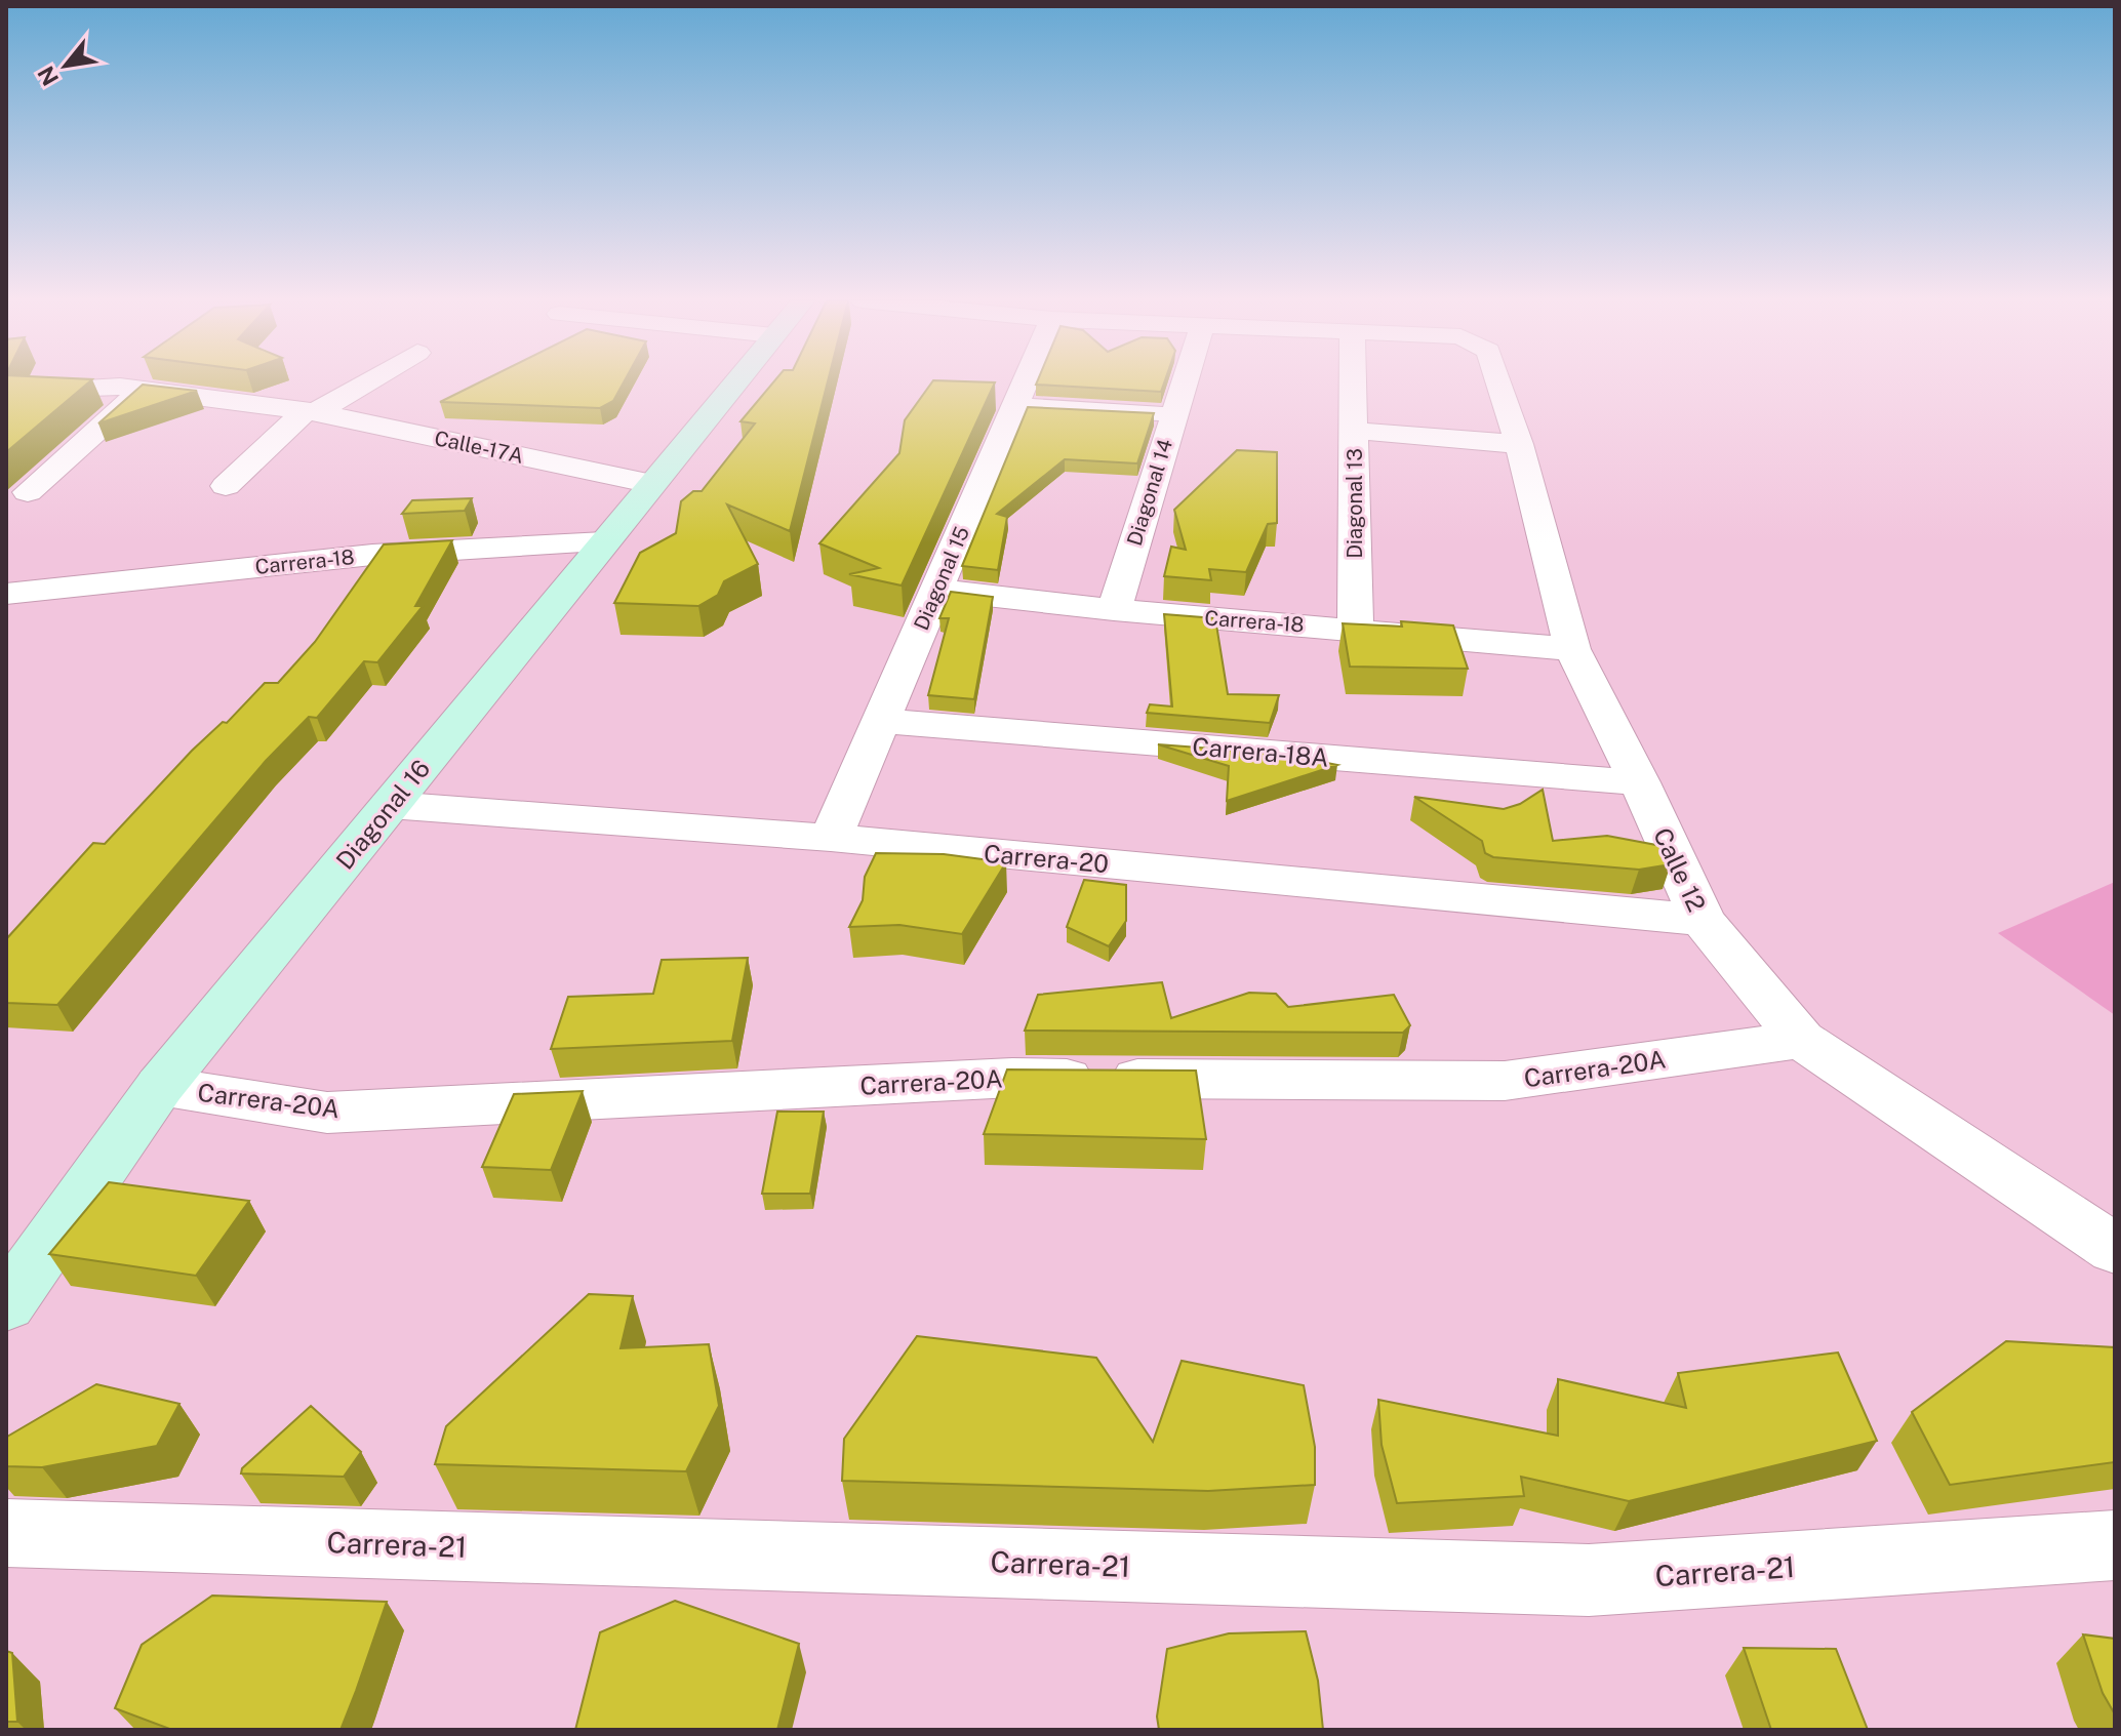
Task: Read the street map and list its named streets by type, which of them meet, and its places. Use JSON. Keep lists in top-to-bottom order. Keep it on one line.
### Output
{"streets":{"street":["Calle-17A","Diagonal 14","Diagonal 13","Carrera-18","Diagonal 15","Carrera-18A","Diagonal 16","Carrera-20","Calle 12","Carrera-20A","Carrera-21"]},"crossings":[["Calle-17A","Diagonal 16"],["Diagonal 14","Carrera-18"],["Diagonal 13","Carrera-18"],["Carrera-18","Diagonal 15"],["Carrera-18","Diagonal 16"],["Carrera-18","Calle 12"],["Diagonal 15","Carrera-18A"],["Diagonal 15","Carrera-20"],["Carrera-18A","Calle 12"],["Diagonal 16","Carrera-20"],["Diagonal 16","Carrera-20A"],["Carrera-20","Calle 12"],["Calle 12","Carrera-20A"]],"north":"bottom left"}
